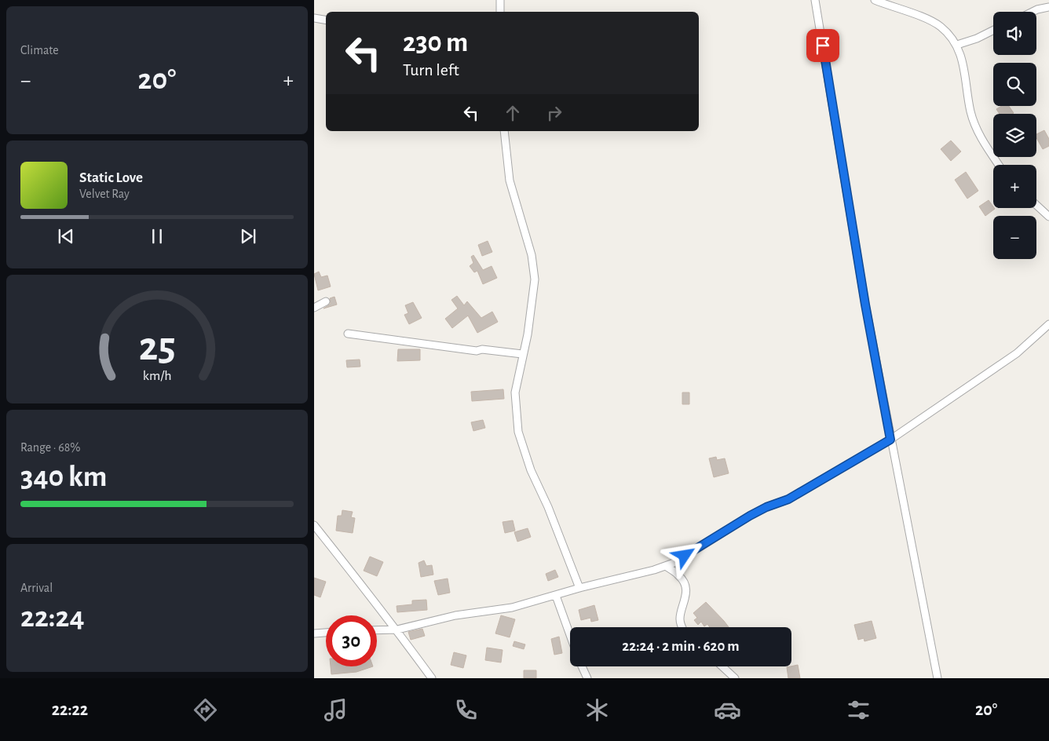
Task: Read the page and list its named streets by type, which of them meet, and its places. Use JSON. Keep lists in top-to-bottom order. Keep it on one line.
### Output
{"page":{"tile":["Climate",["Range · 68%","340 km"],["Arrival","22:24"]],"map_buttons":["+","−"],"turn":["230 m","Turn left"],"heat":["−","20°","+"],"song":["Static Love","Velvet Ray"],"limit":"30","trip":"22:24 · 2 min · 620 m","tabs":["22:22","20°"],"gauge":["25","km/h"]}}
